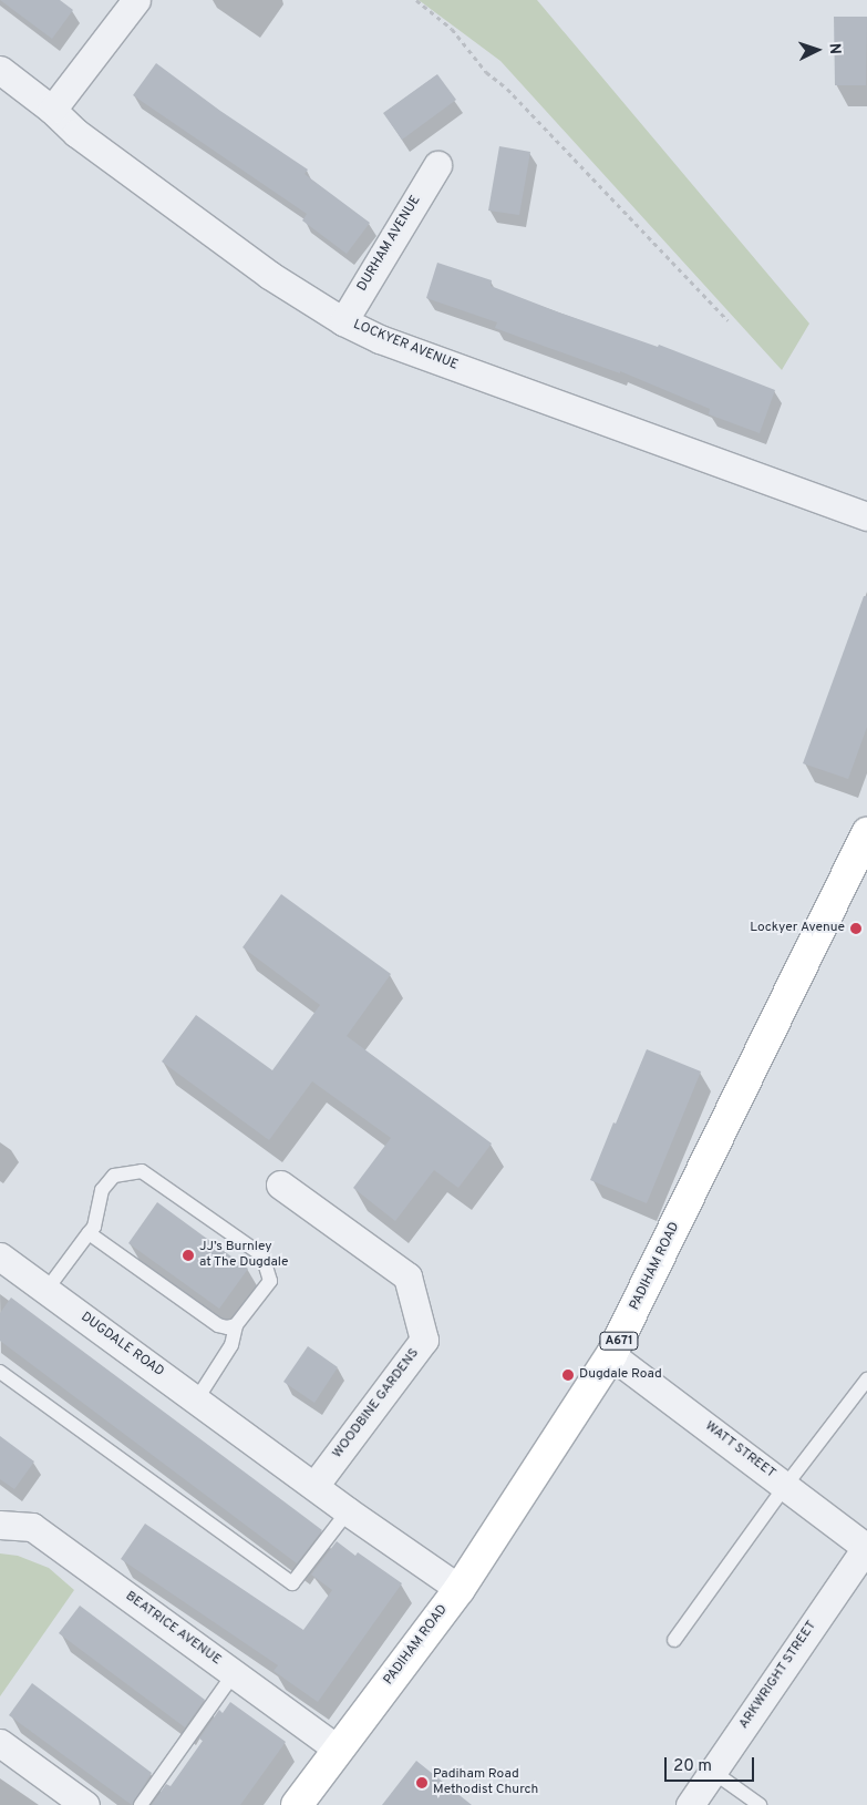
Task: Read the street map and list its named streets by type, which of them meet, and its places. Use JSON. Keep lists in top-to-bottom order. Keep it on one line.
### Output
{"streets":{"main road":["PADIHAM ROAD","A671"],"street":["DURHAM AVENUE","LOCKYER AVENUE","DUGDALE ROAD","WOODBINE GARDENS","WATT STREET","BEATRICE AVENUE","ARKWRIGHT STREET"]},"crossings":[["DURHAM AVENUE","LOCKYER AVENUE"],["PADIHAM ROAD","DUGDALE ROAD"],["PADIHAM ROAD","WATT STREET"],["PADIHAM ROAD","BEATRICE AVENUE"],["DUGDALE ROAD","WOODBINE GARDENS"],["WATT STREET","ARKWRIGHT STREET"]],"places":["Lockyer Avenue","JJ’s Burnley at The Dugdale","Dugdale Road","Padiham Road Methodist Church"],"scale_bar":"20 m","north":"right"}
